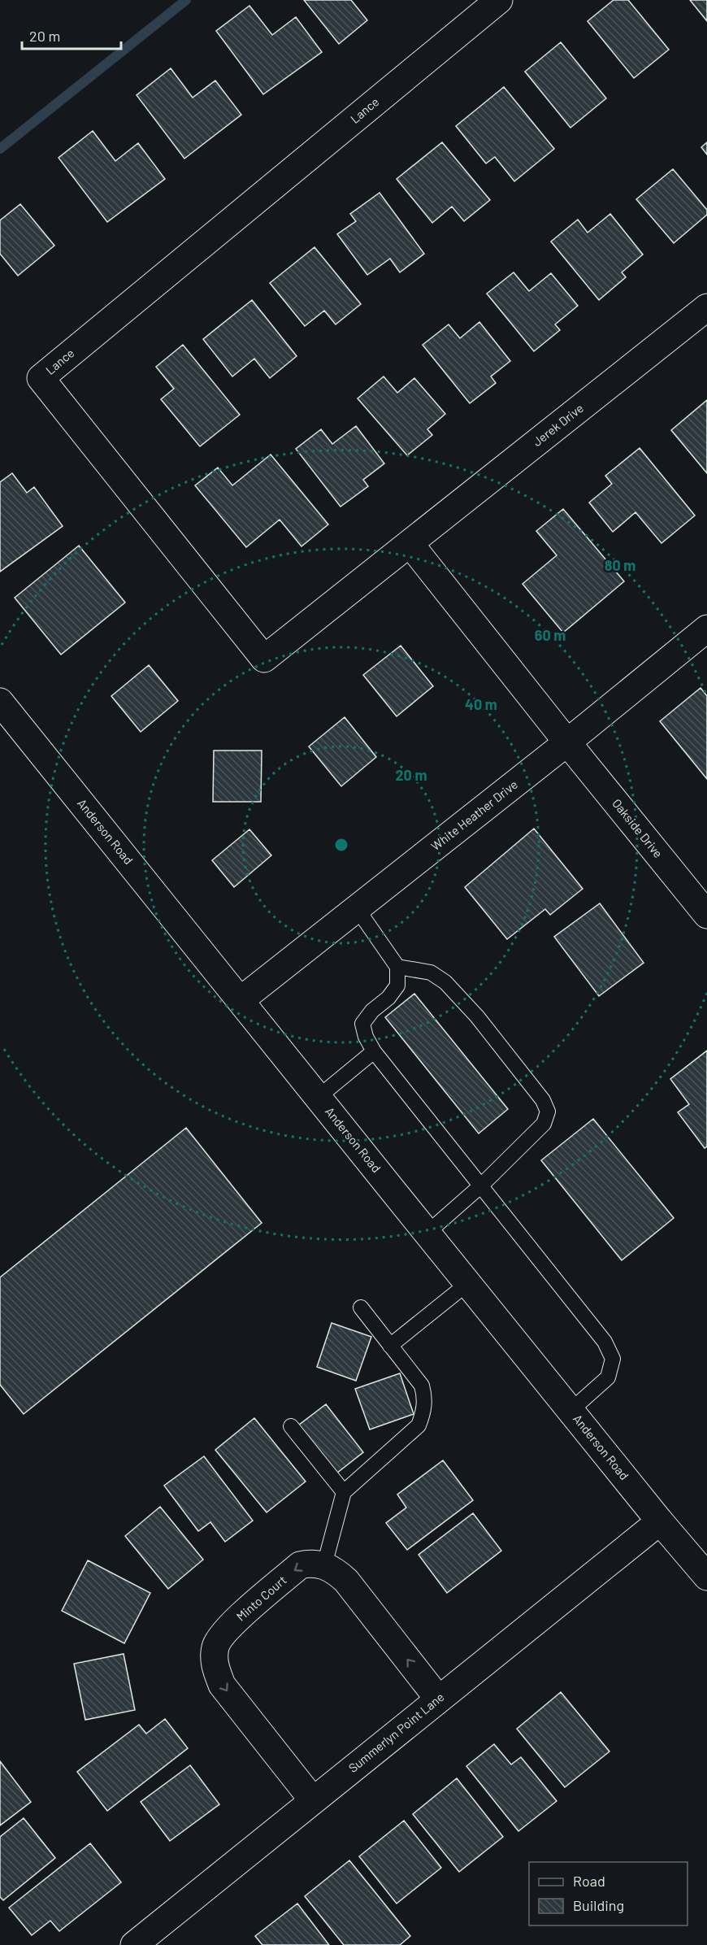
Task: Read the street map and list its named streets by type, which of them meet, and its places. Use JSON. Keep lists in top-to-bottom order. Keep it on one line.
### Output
{"streets":{"street":["Lance","Jerek Drive","White Heather Drive","Oakside Drive","Anderson Road","Minto Court","Summerlyn Point Lane"]},"crossings":[["Lance","Jerek Drive"],["Lance","Oakside Drive"],["Jerek Drive","Oakside Drive"],["White Heather Drive","Oakside Drive"],["White Heather Drive","Anderson Road"],["Anderson Road","Summerlyn Point Lane"],["Minto Court","Summerlyn Point Lane"]],"legend":["Road","Building"],"scale_bar":"20 m","rings":["80 m","60 m","40 m","20 m"]}
